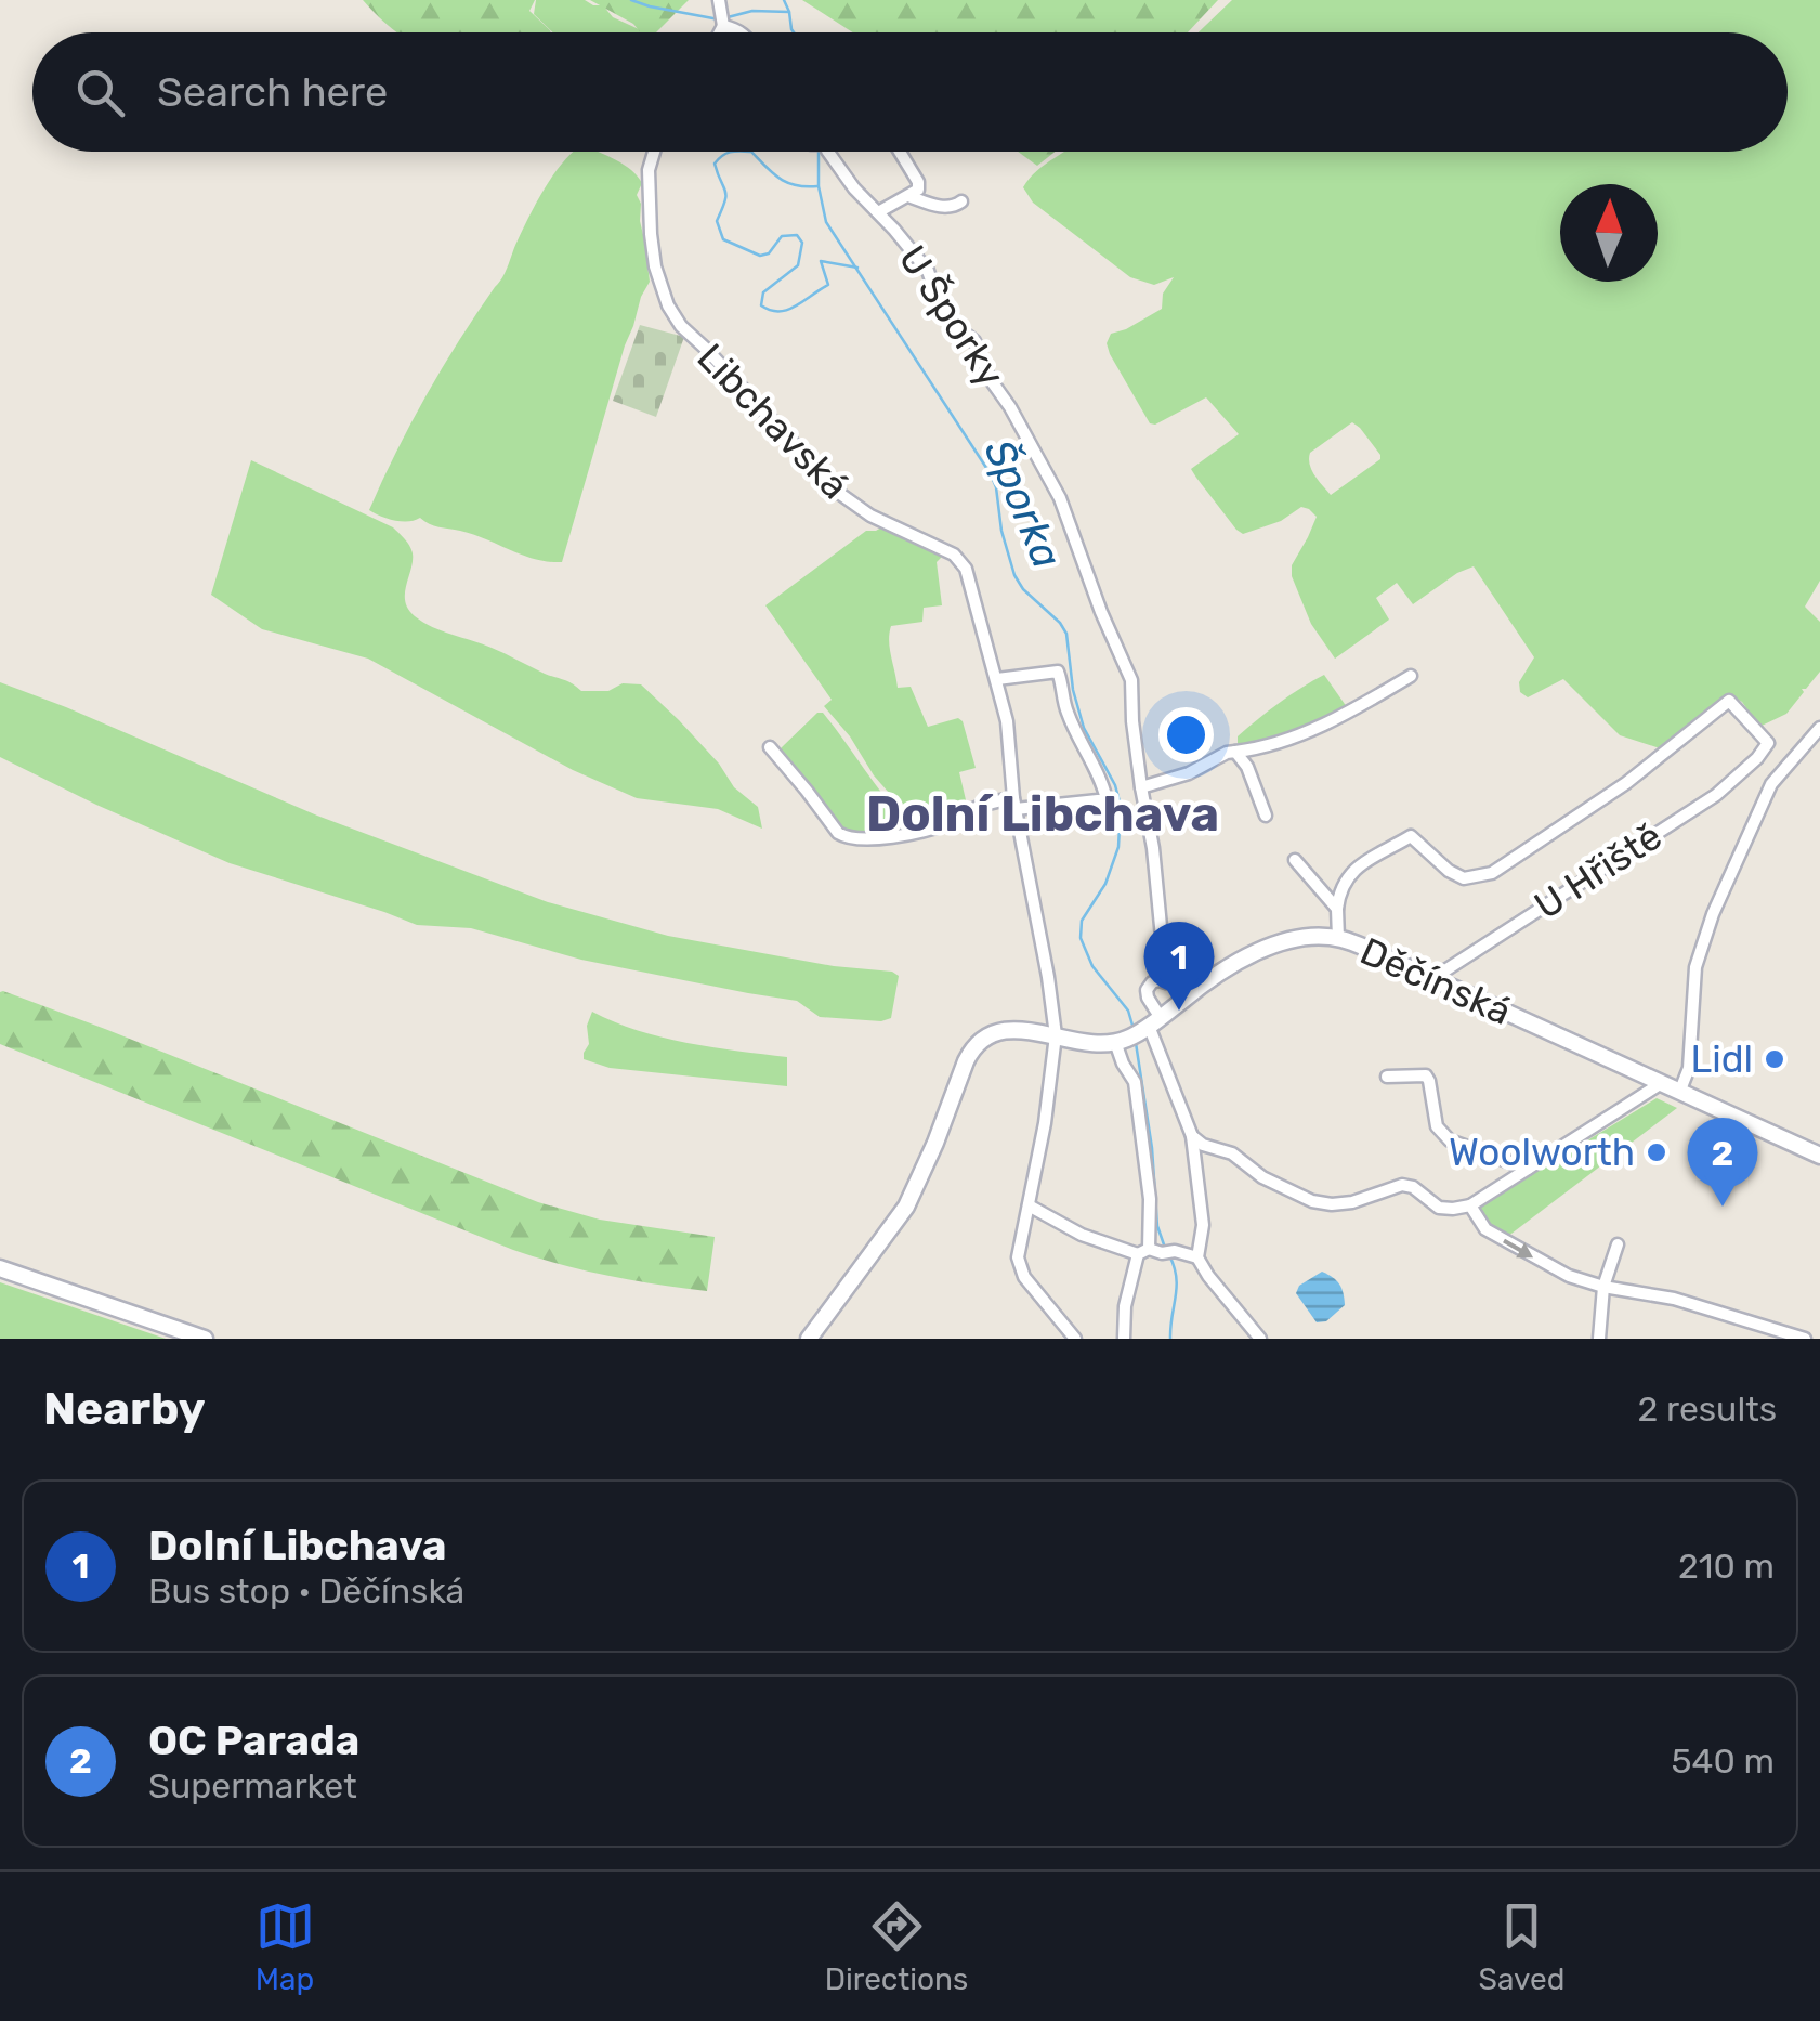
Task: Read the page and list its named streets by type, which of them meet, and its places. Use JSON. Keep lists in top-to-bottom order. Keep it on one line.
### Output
{"streets":{"main road":["Děčínská"],"street":["U Šporky","Libchavská","U Hřiště"]},"crossings":[["U Šporky","Děčínská"],["U Hřiště","Děčínská"]],"districts":["Dolní Libchava"],"water":["Šporka"],"places":["Lidl","Woolworth"],"north":"top","page":{"search":"Search here","pins":["1","2"],"heading":["Nearby","2 results"],"list":[{"mark":"1","name":"Dolní Libchava","note":"Bus stop · Děčínská","value":"210 m"},{"mark":"2","name":"OC Parada","note":"Supermarket","value":"540 m"}],"nav":["Map","Directions","Saved"]}}
